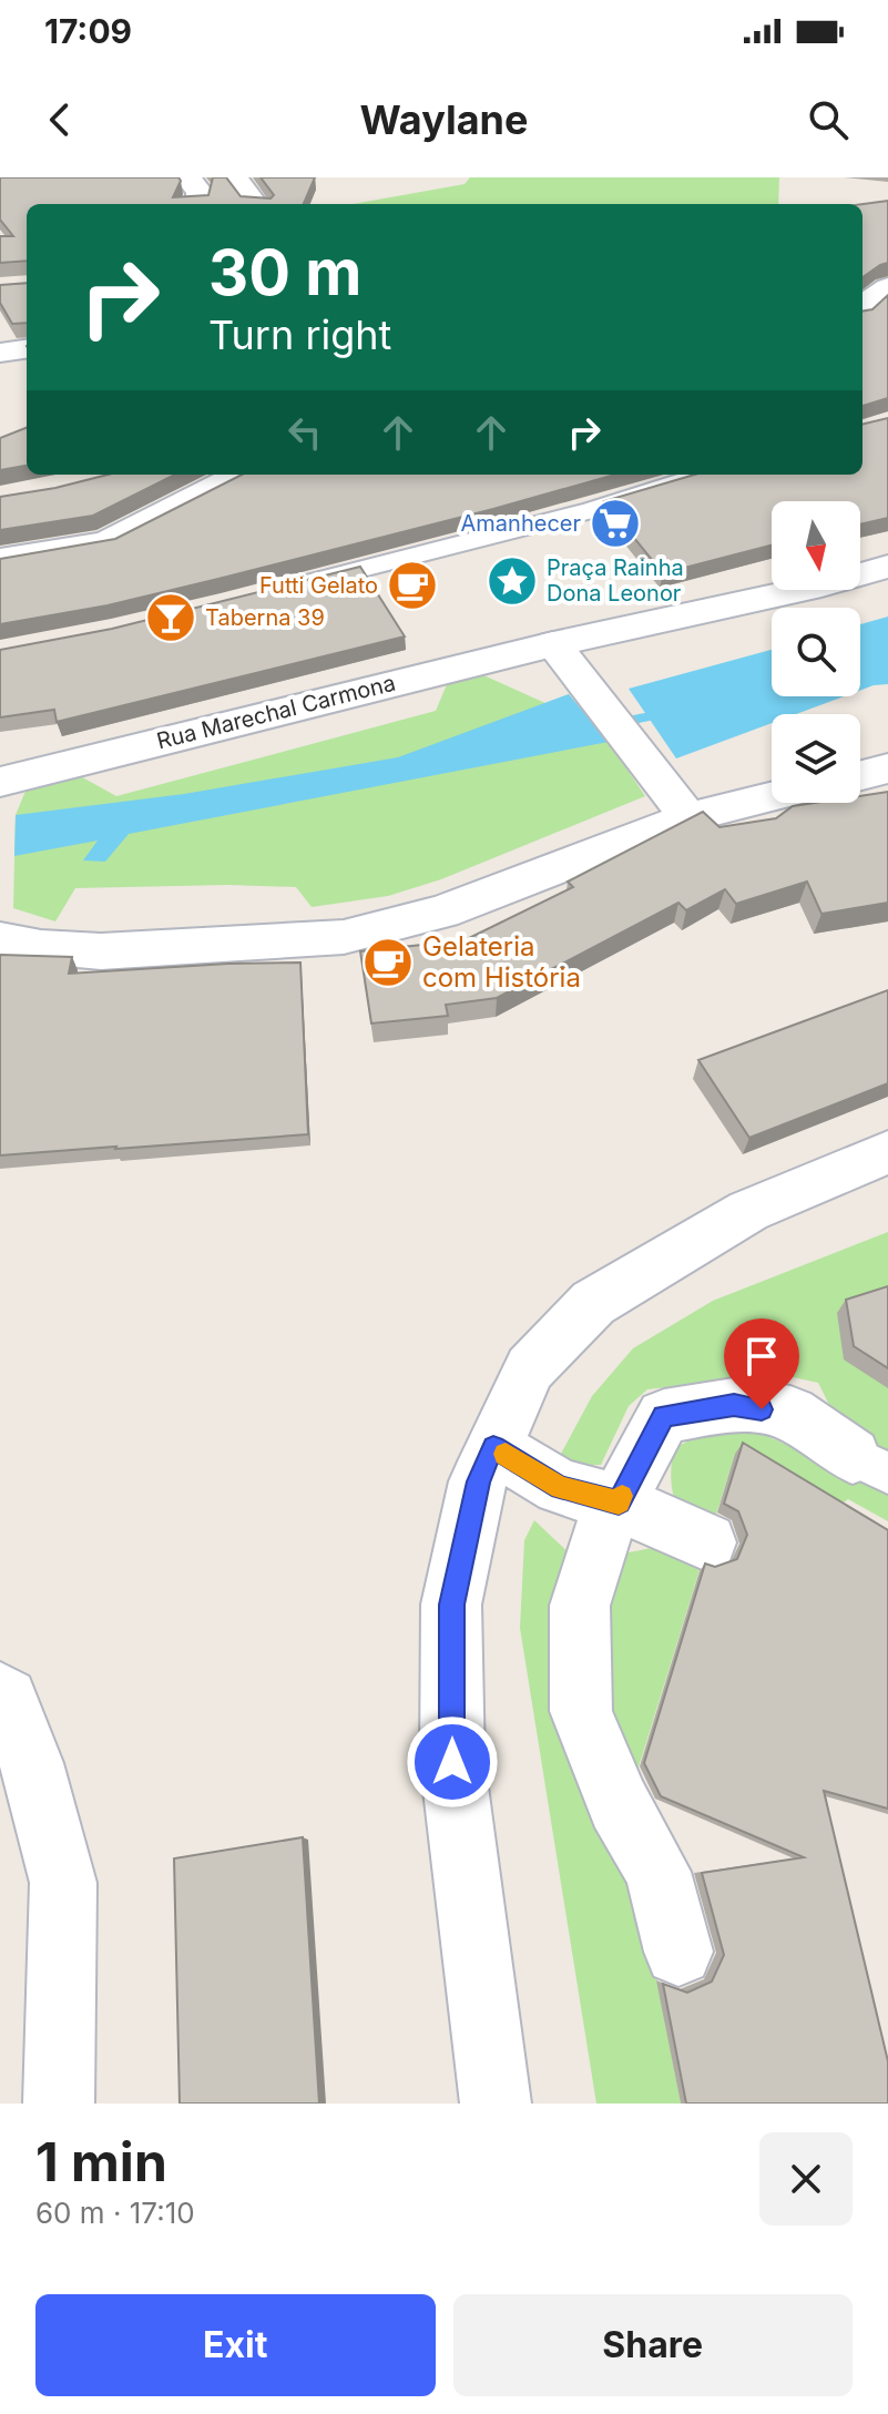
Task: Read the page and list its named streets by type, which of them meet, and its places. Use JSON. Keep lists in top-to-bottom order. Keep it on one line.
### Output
{"streets":{"street":["Rua Marechal Carmona"]},"places":{"supermarket":["Amanhecer"],"place":["Praça Rainha Dona Leonor"],"cafe":["Futti Gelato","Gelateria com História"],"bar":["Taberna 39"]},"north":"bottom","page":{"status":"17:09","header":"Waylane","turn":["30 m","Turn right"],"heading":["1 min","60 m · 17:10"],"buttons":["Exit","Share"]}}
